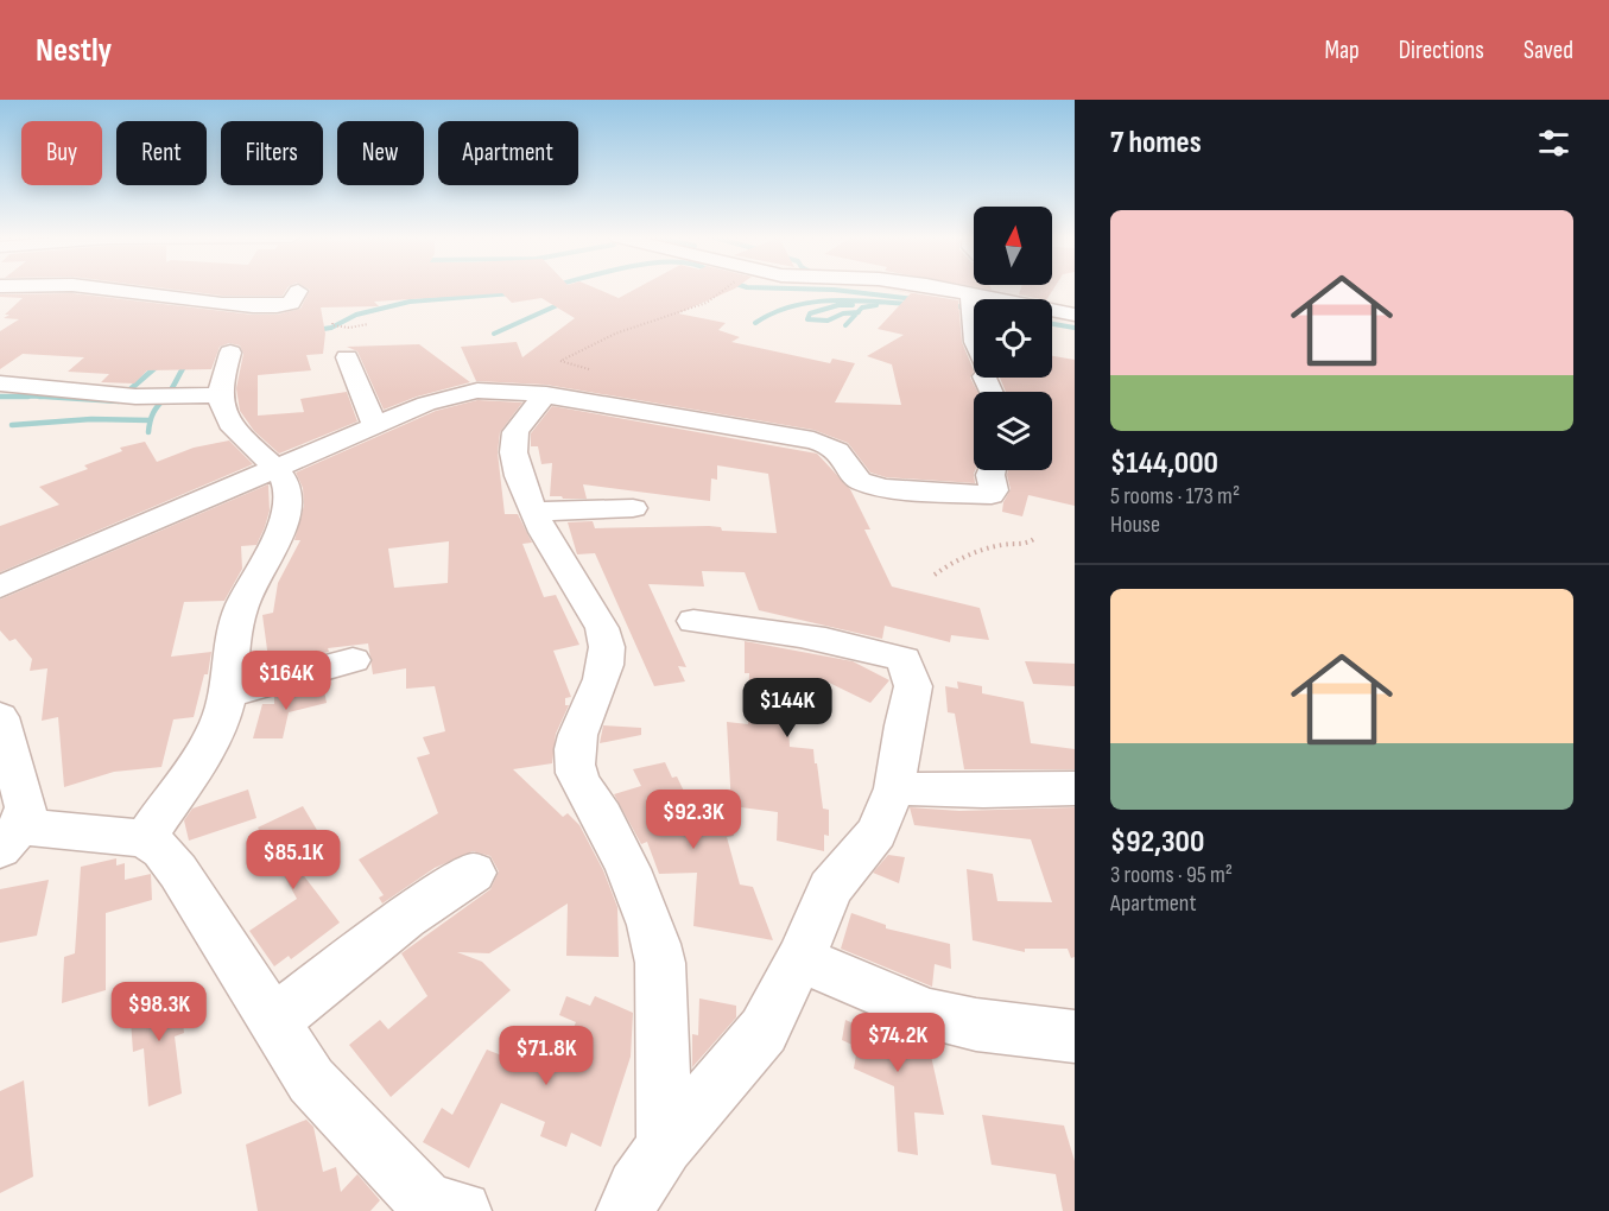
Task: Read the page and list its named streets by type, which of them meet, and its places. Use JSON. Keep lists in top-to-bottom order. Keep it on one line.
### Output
{"north":"top","page":{"header":"Nestly","nav":["Map","Directions","Saved"],"heading":"7 homes","chip":["Buy","Rent","Filters","New","Apartment"],"list":[{"name":"$144,000","note":"5 rooms · 173 m² · House"},{"name":"$92,300","note":"3 rooms · 95 m² · Apartment"}],"price":["$164K","$144K","$92.3K","$85.1K","$98.3K","$74.2K","$71.8K"]}}
